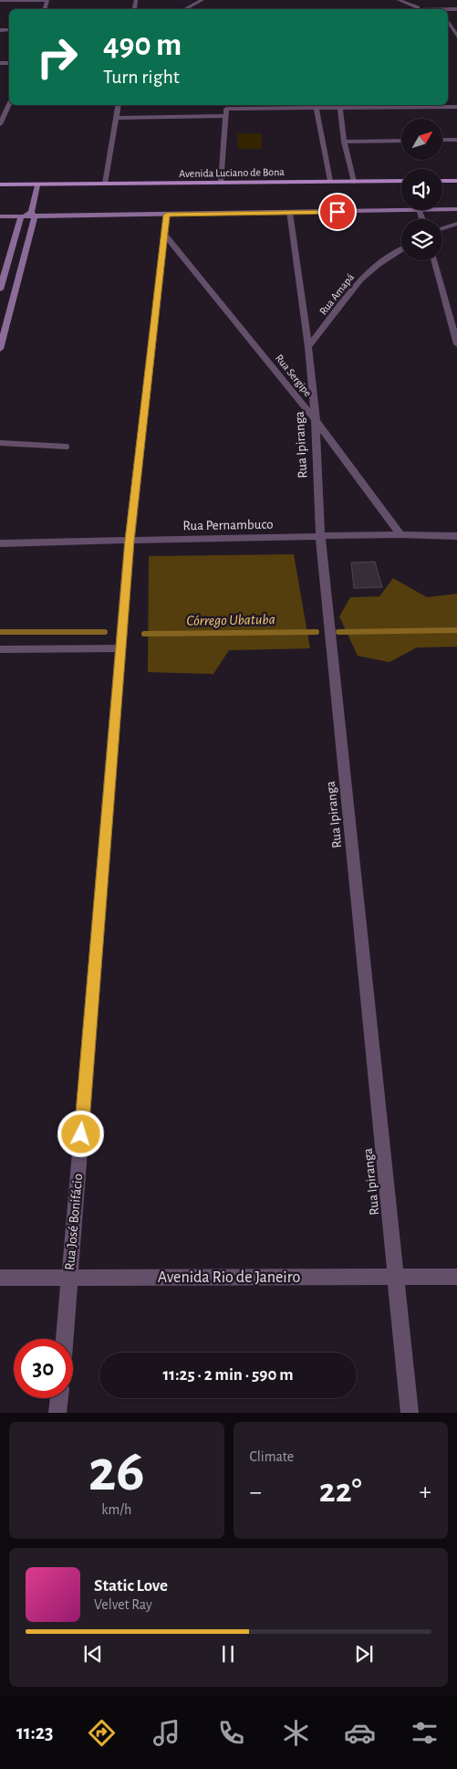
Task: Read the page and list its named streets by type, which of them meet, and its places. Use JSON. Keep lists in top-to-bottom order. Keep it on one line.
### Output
{"streets":{"main road":["Avenida Luciano de Bona"],"street":["Rua Amapá","Rua Sergipe","Rua Ipiranga","Rua Pernambuco","Rua José Bonifácio","Avenida Rio de Janeiro"]},"crossings":[["Rua Amapá","Rua Ipiranga"],["Rua Sergipe","Rua Ipiranga"],["Rua Sergipe","Rua Pernambuco"],["Rua Sergipe","Rua José Bonifácio"],["Rua Ipiranga","Rua Pernambuco"],["Rua Ipiranga","Avenida Rio de Janeiro"],["Rua Pernambuco","Rua José Bonifácio"],["Rua José Bonifácio","Avenida Rio de Janeiro"]],"water":["Córrego Ubatuba"],"north":"top right","page":{"turn":["490 m","Turn right"],"limit":"30","trip":"11:25 · 2 min · 590 m","tile":[["26","km/h"],"Climate"],"heat":["−","22°","+"],"song":["Static Love","Velvet Ray"],"tabs":"11:23"}}
